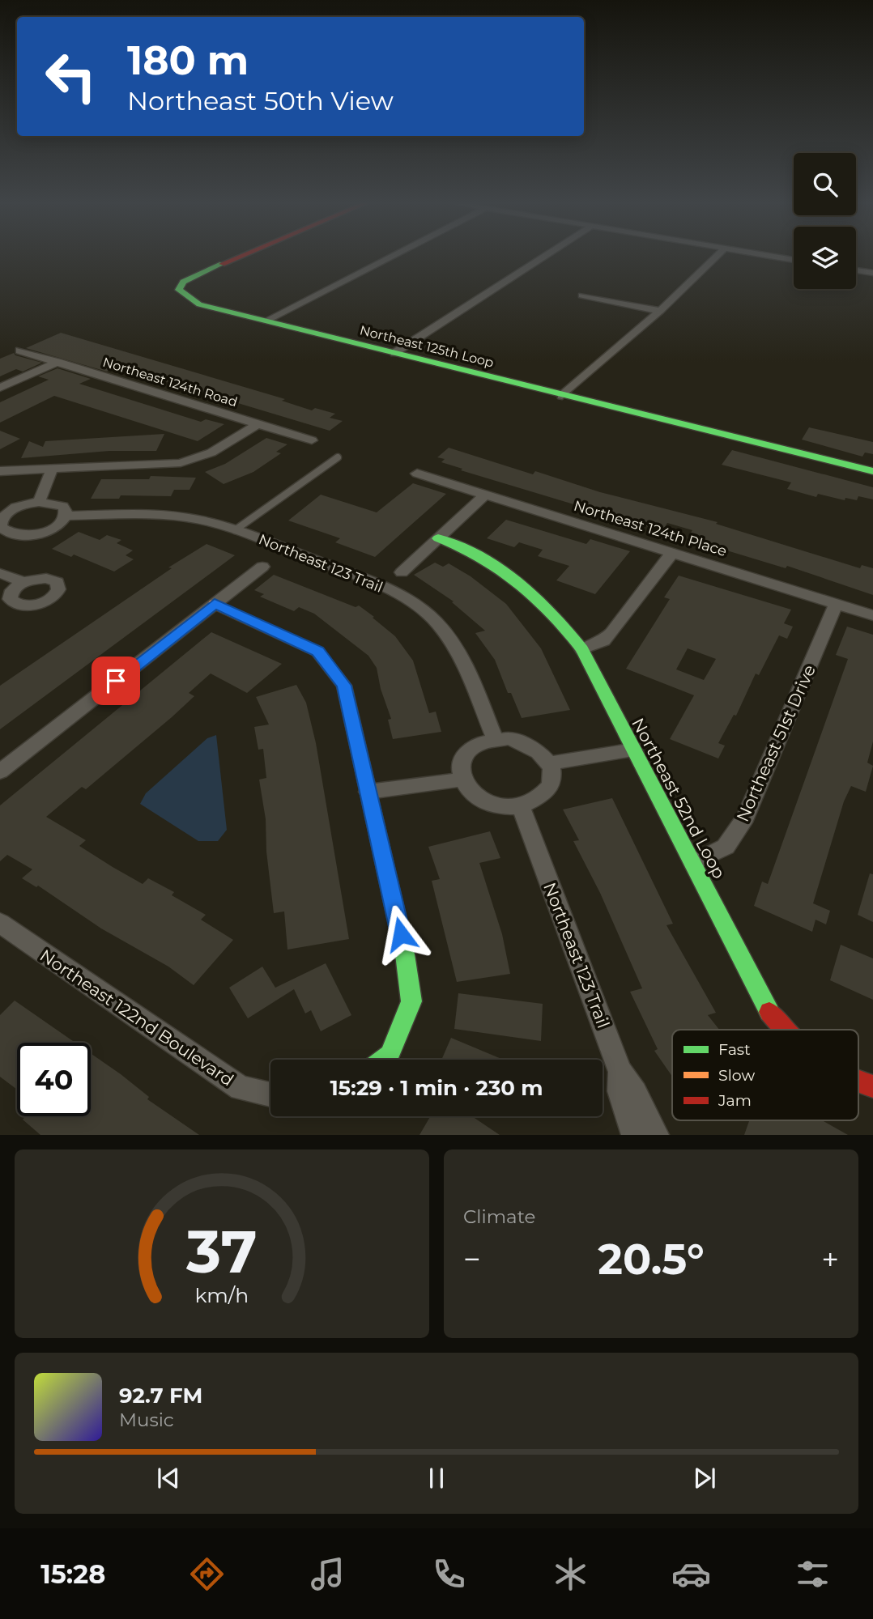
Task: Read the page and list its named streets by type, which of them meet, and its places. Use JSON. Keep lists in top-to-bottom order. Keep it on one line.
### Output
{"streets":{"street":["Northeast 125th Loop","Northeast 124th Road","Northeast 124th Place","Northeast 123 Trail","Northeast 51st Drive","Northeast 52nd Loop","Northeast 122nd Boulevard"]},"crossings":[["Northeast 124th Place","Northeast 51st Drive"],["Northeast 51st Drive","Northeast 52nd Loop"]],"legend":["Fast","Slow","Jam"],"page":{"turn":["180 m","Northeast 50th View"],"limit":"40","trip":"15:29 · 1 min · 230 m","tile":"Climate","heat":["−","20.5°","+"],"song":["92.7 FM","Music"],"tabs":"15:28","gauge":["37","km/h"]}}
